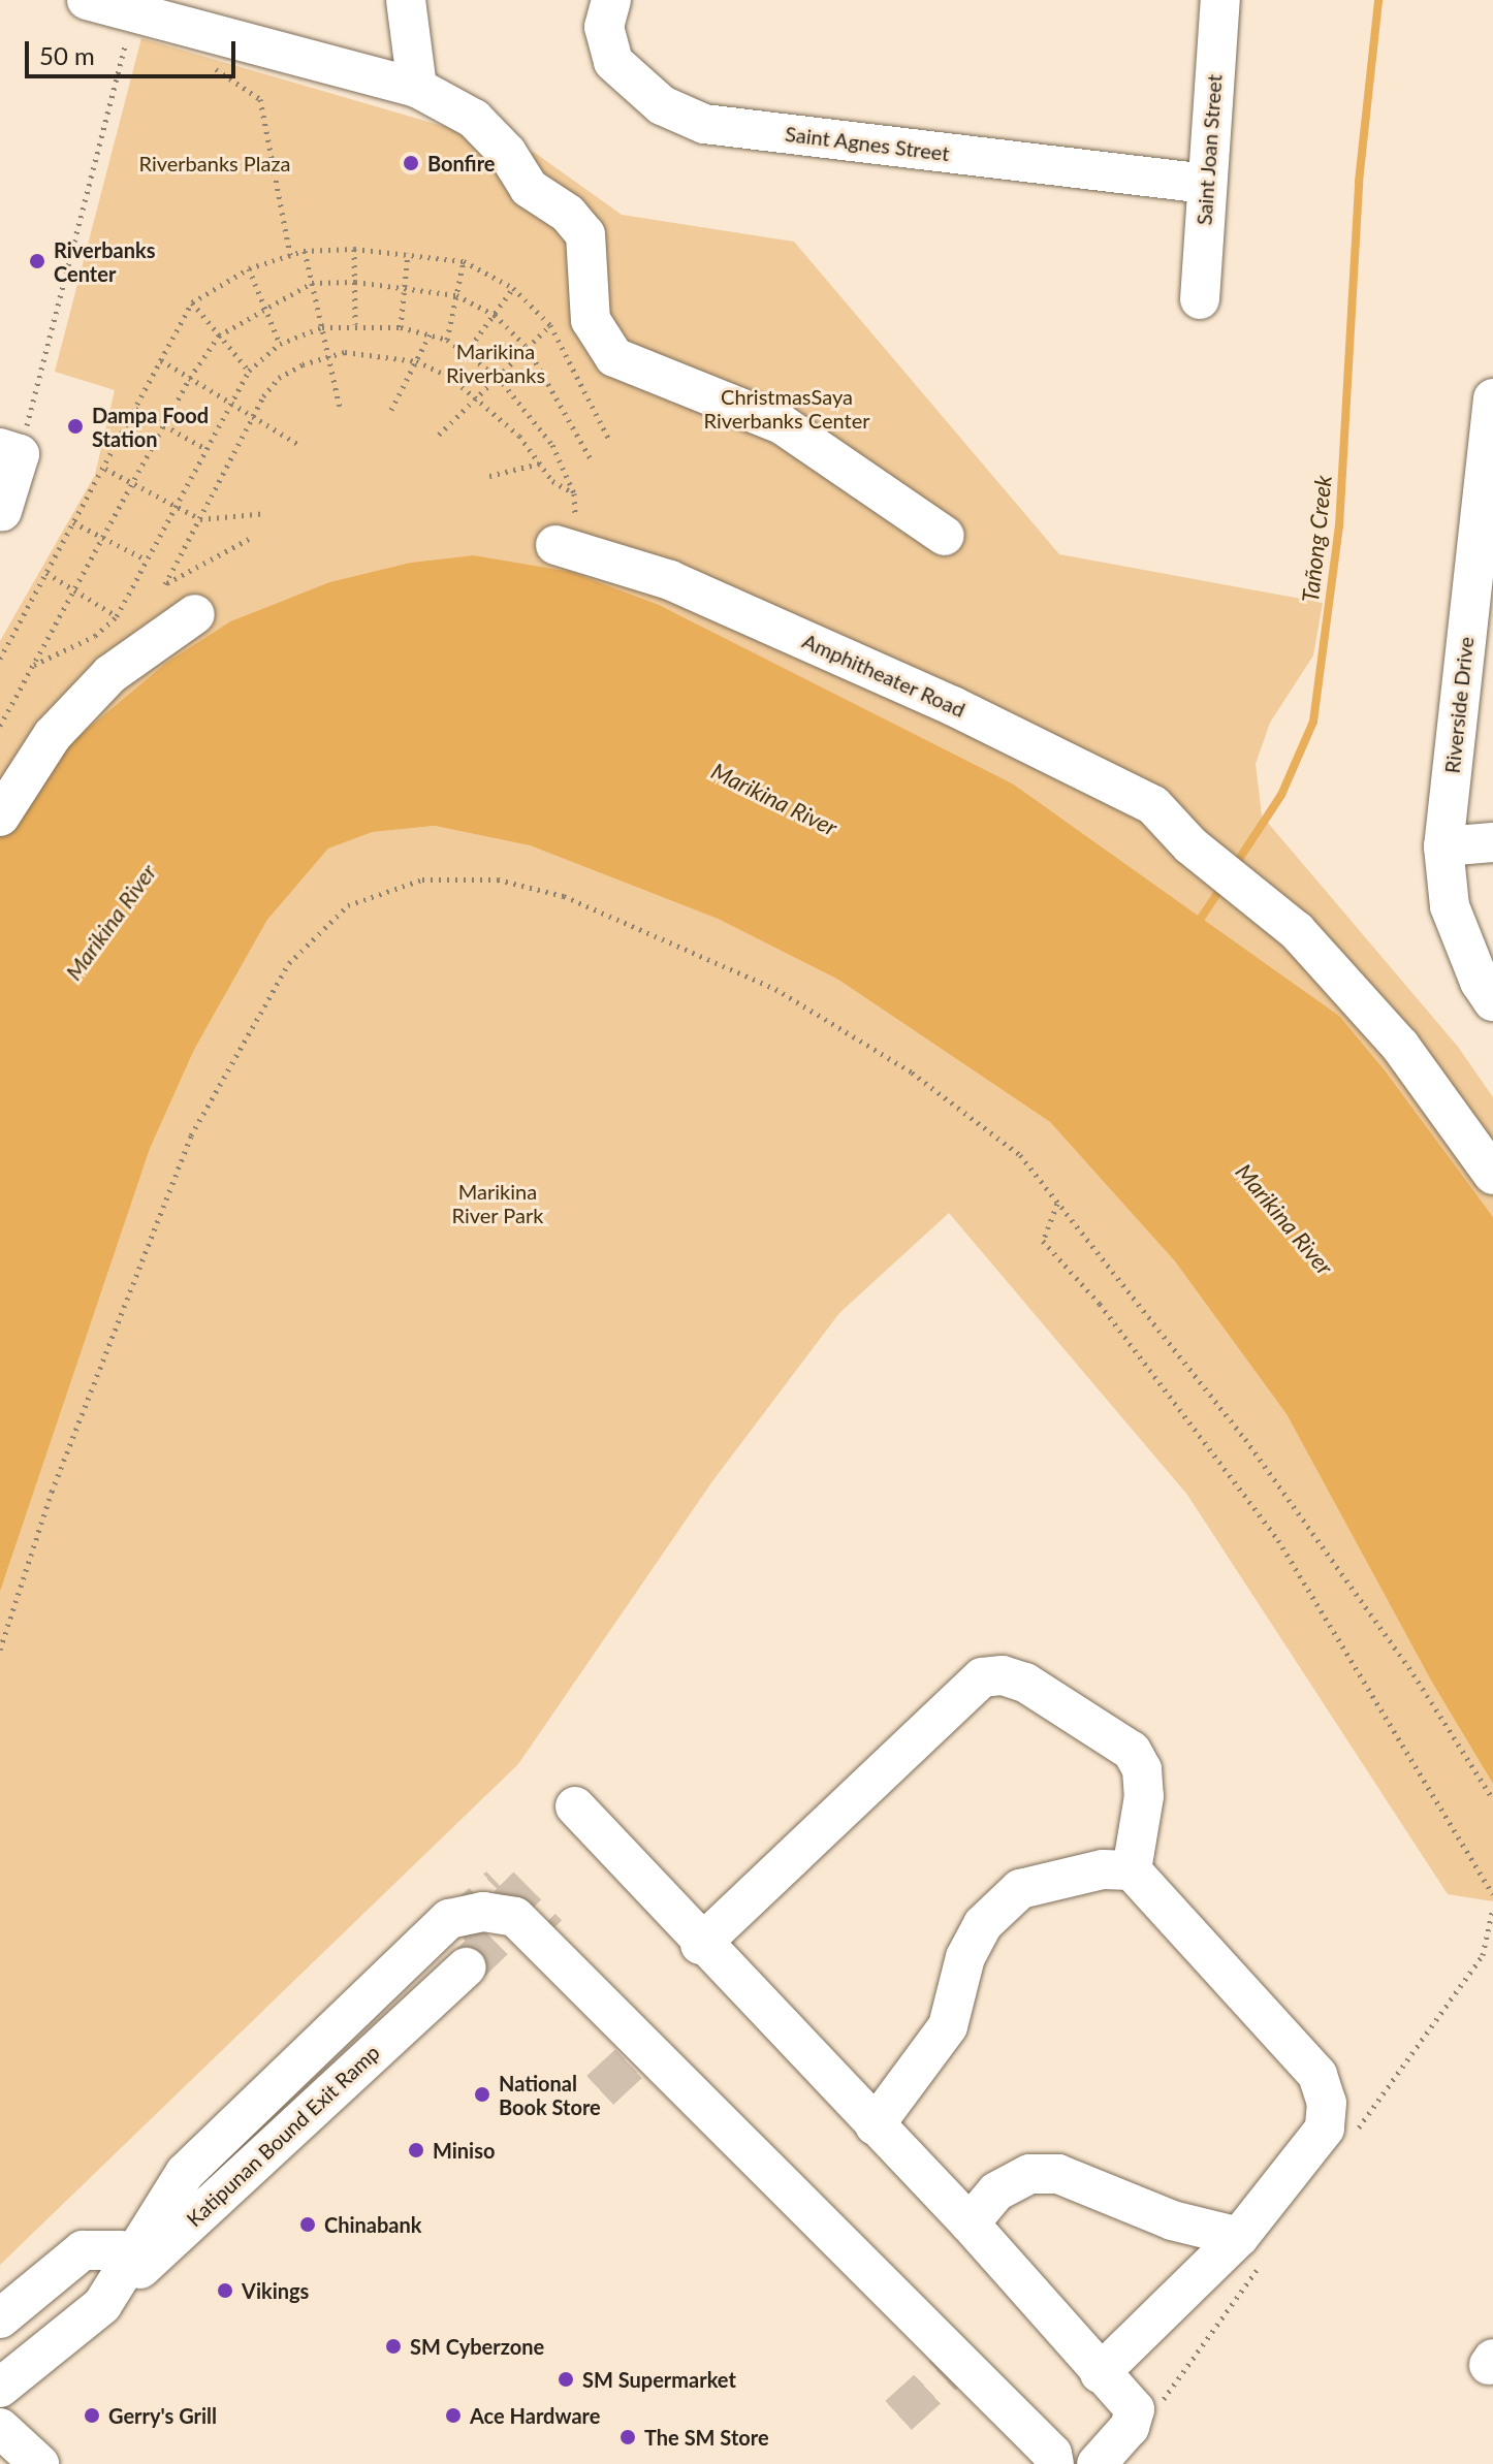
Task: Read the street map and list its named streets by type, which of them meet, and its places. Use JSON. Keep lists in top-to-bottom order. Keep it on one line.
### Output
{"streets":{"street":["Saint Agnes Street","Saint Joan Street","Amphitheater Road","Riverside Drive","Katipunan Bound Exit Ramp"]},"crossings":[["Saint Agnes Street","Saint Joan Street"]],"water":["Tañong Creek","Marikina River"],"parks":["Riverbanks Plaza","Marikina Riverbanks","ChristmasSaya Riverbanks Center","Marikina River Park"],"places":["Bonfire","Riverbanks Center","Dampa Food Station","National Book Store","Miniso","Chinabank","Vikings","SM Cyberzone","SM Supermarket","Gerry's Grill","Ace Hardware","The SM Store"],"scale_bar":"50 m"}
